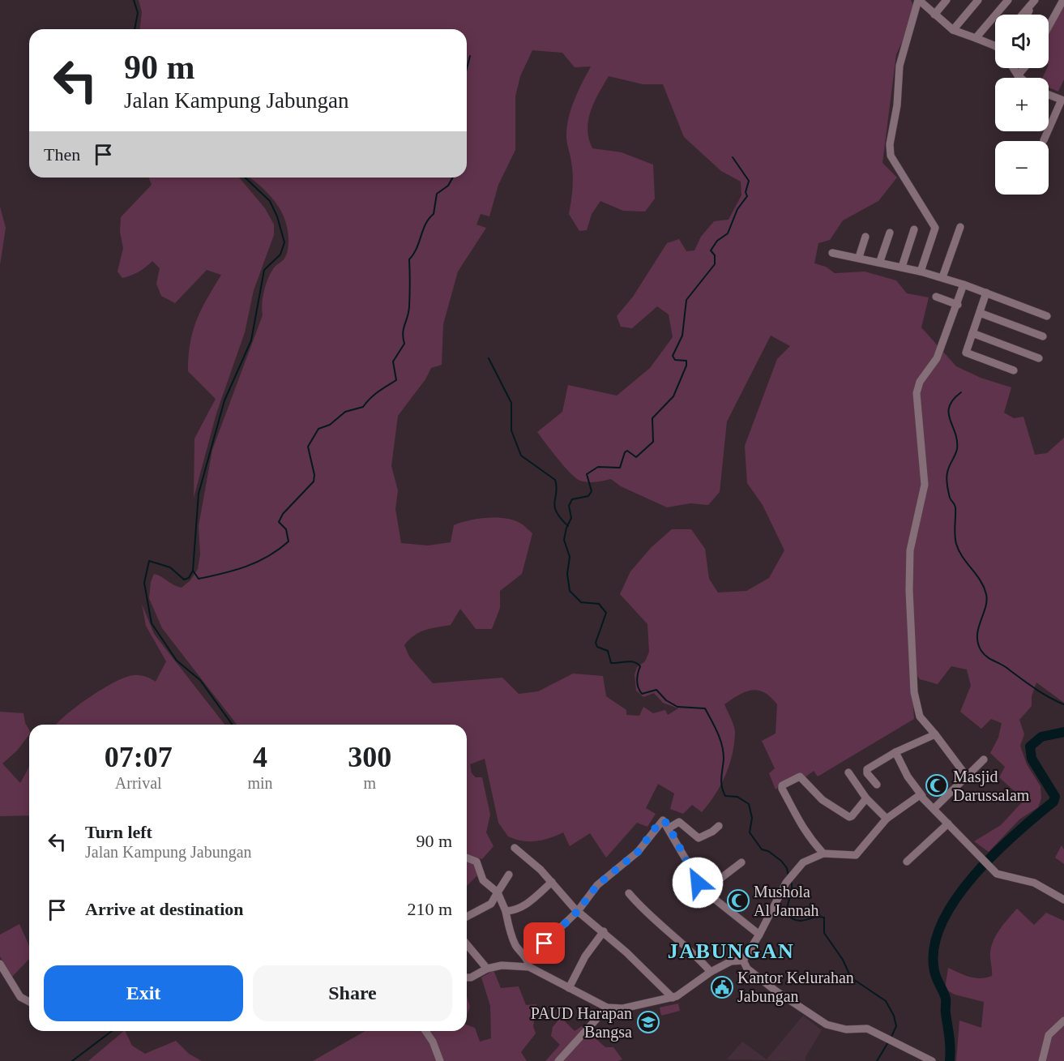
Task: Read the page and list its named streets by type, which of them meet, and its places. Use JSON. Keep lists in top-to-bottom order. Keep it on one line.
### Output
{"districts":["JABUNGAN"],"places":{"mosque":["Masjid Darussalam","Mushola Al Jannah"],"public building":["Kantor Kelurahan Jabungan"],"school or university":["PAUD Harapan Bangsa"]},"page":{"map_buttons":["+","−"],"turn":["90 m","Jalan Kampung Jabungan"],"then":"Then","eta":["07:07","Arrival","4","min","300","m"],"list":[{"name":"Turn left","note":"Jalan Kampung Jabungan","value":"90 m"},{"name":"Arrive at destination","value":"210 m"}],"buttons":["Exit","Share"]}}
